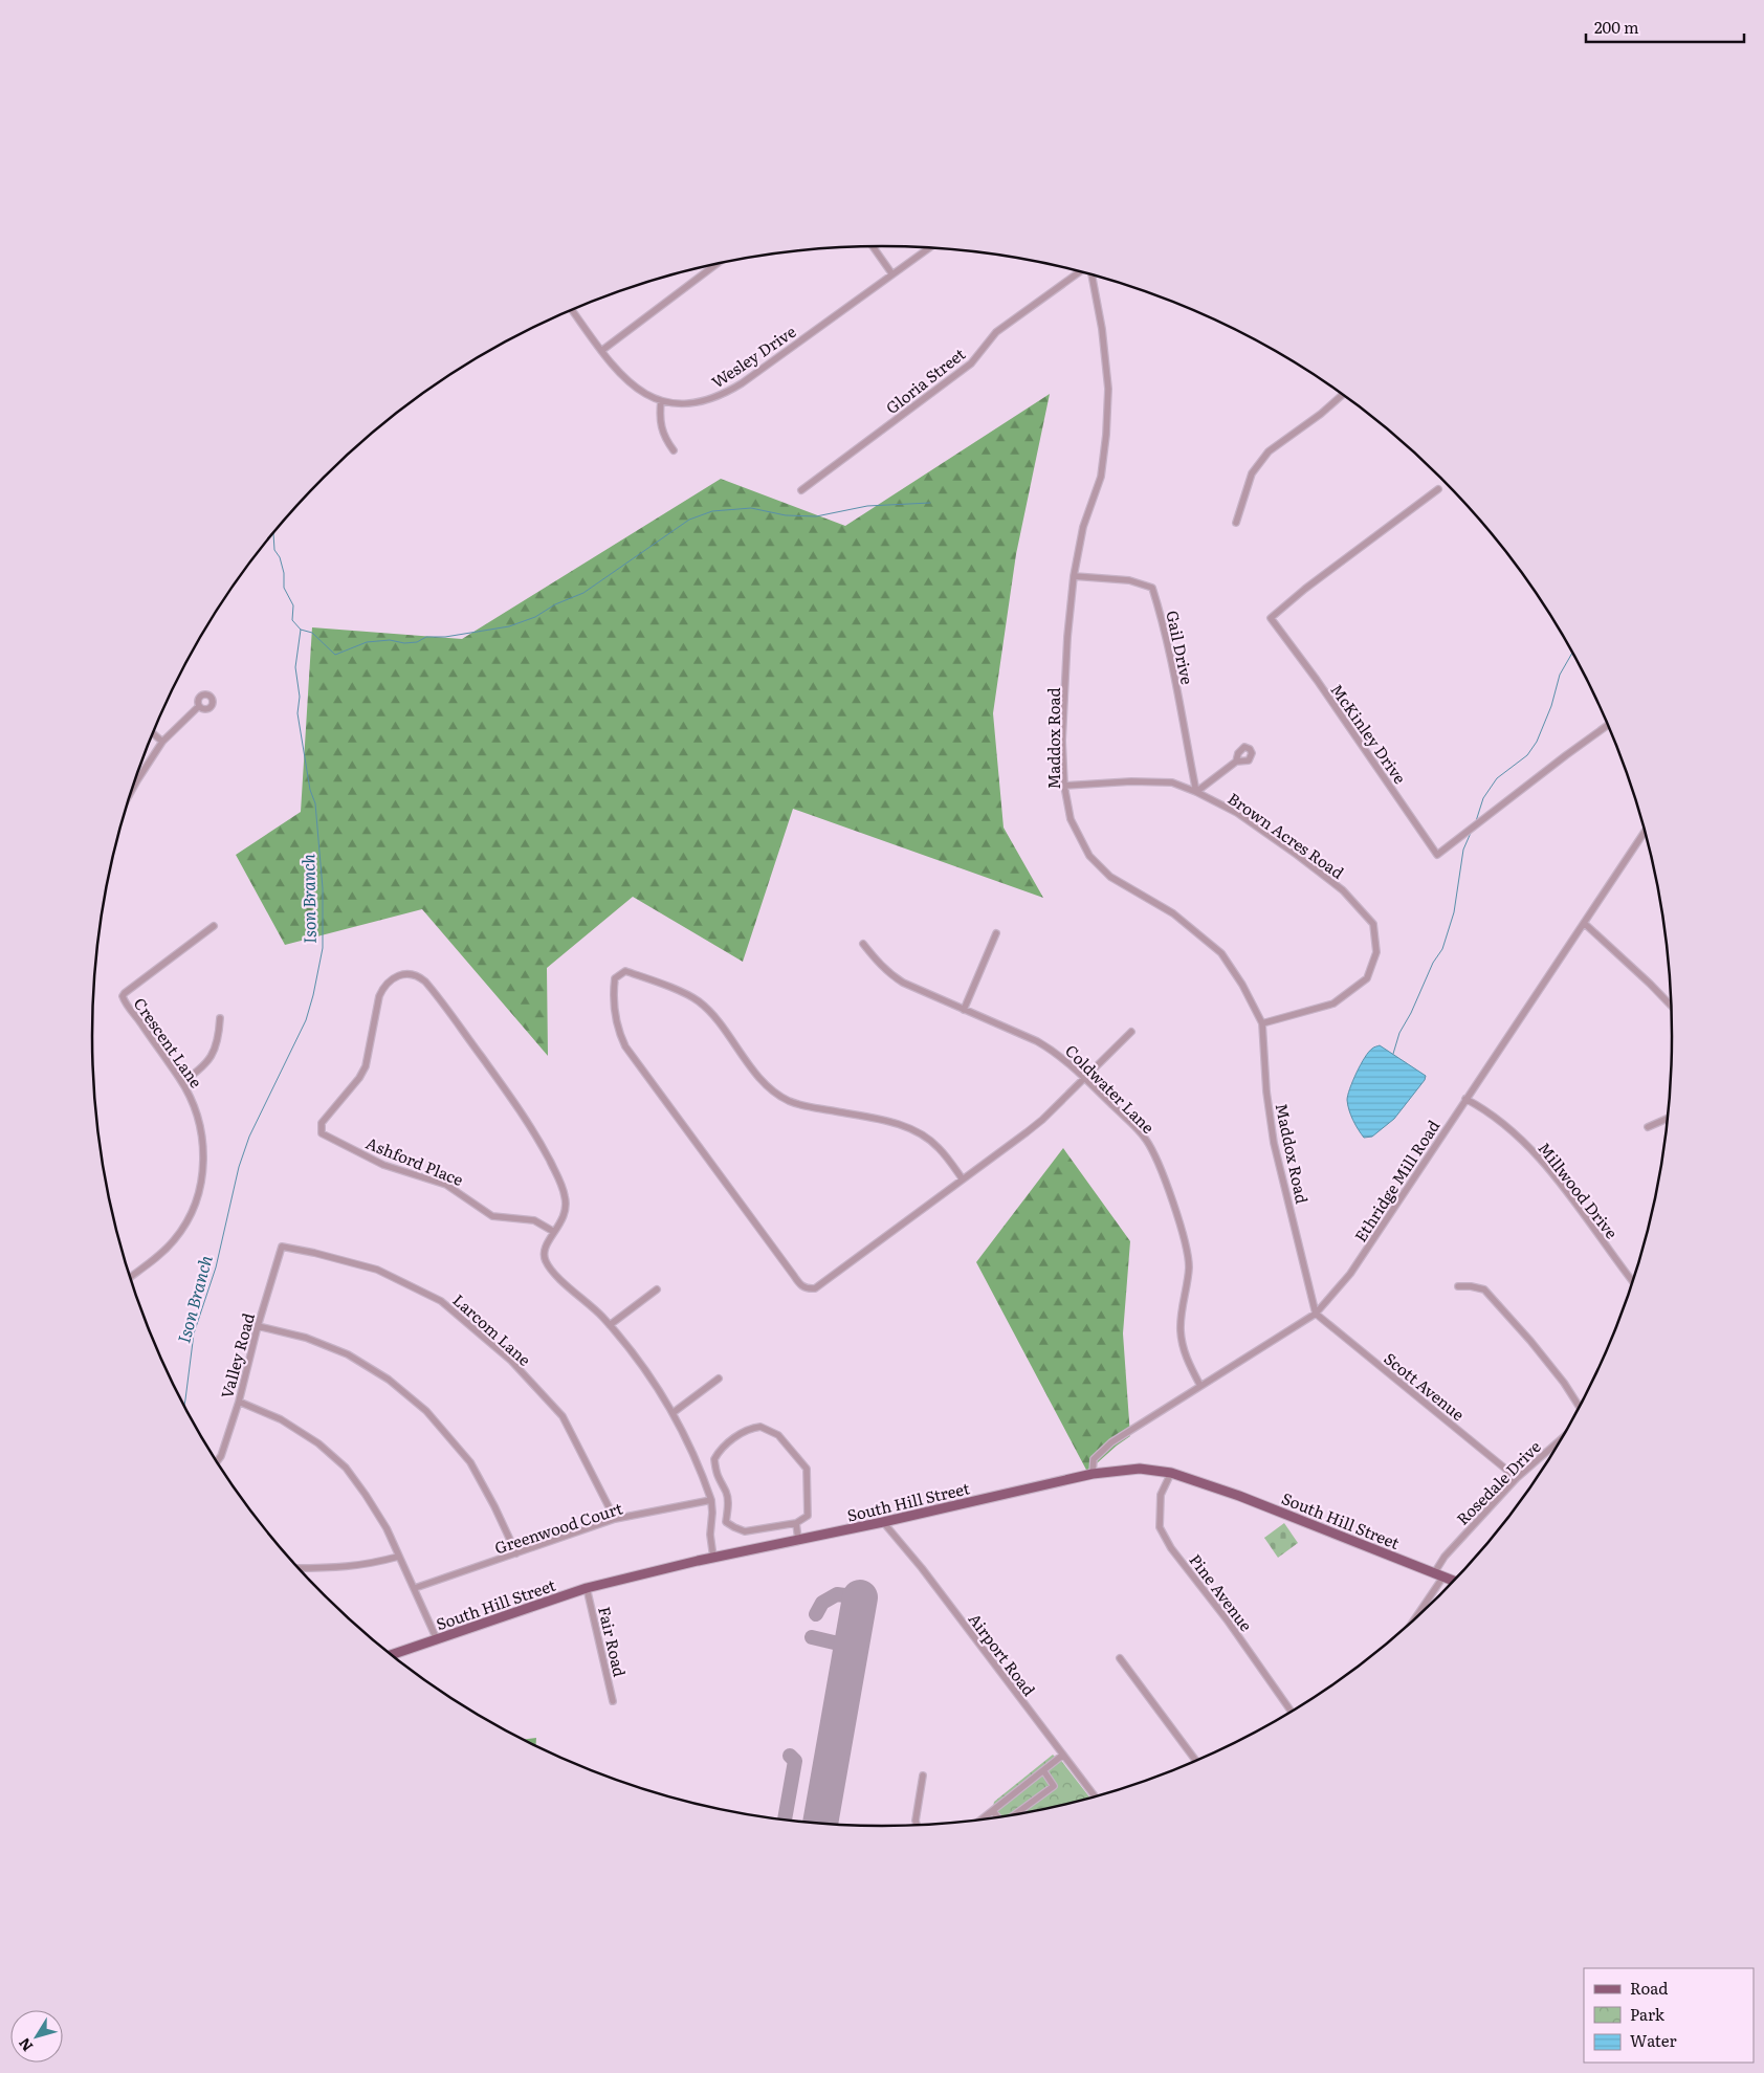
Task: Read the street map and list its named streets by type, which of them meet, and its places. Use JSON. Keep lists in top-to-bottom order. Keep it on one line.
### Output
{"streets":{"main road":["South Hill Street"],"street":["Wesley Drive","Gloria Street","Gail Drive","McKinley Drive","Maddox Road","Brown Acres Road","Crescent Lane","Coldwater Lane","Ashford Place","Ethridge Mill Road","Millwood Drive","Larcom Lane","Valley Road","Scott Avenue","Rosedale Drive","Greenwood Court","Pine Avenue","Fair Road","Airport Road"]},"crossings":[["Gail Drive","Maddox Road"],["Gail Drive","Brown Acres Road"],["Maddox Road","Brown Acres Road"],["Maddox Road","Ethridge Mill Road"],["Maddox Road","Scott Avenue"],["Coldwater Lane","Ethridge Mill Road"],["Ethridge Mill Road","Millwood Drive"],["Ethridge Mill Road","Scott Avenue"],["Ethridge Mill Road","South Hill Street"],["Larcom Lane","Valley Road"],["Larcom Lane","Greenwood Court"],["Scott Avenue","Rosedale Drive"],["Rosedale Drive","South Hill Street"],["South Hill Street","Pine Avenue"],["South Hill Street","Fair Road"],["South Hill Street","Airport Road"]],"water":["Ison Branch"],"legend":["Road","Park","Water"],"scale_bar":"200 m","north":"bottom left"}
